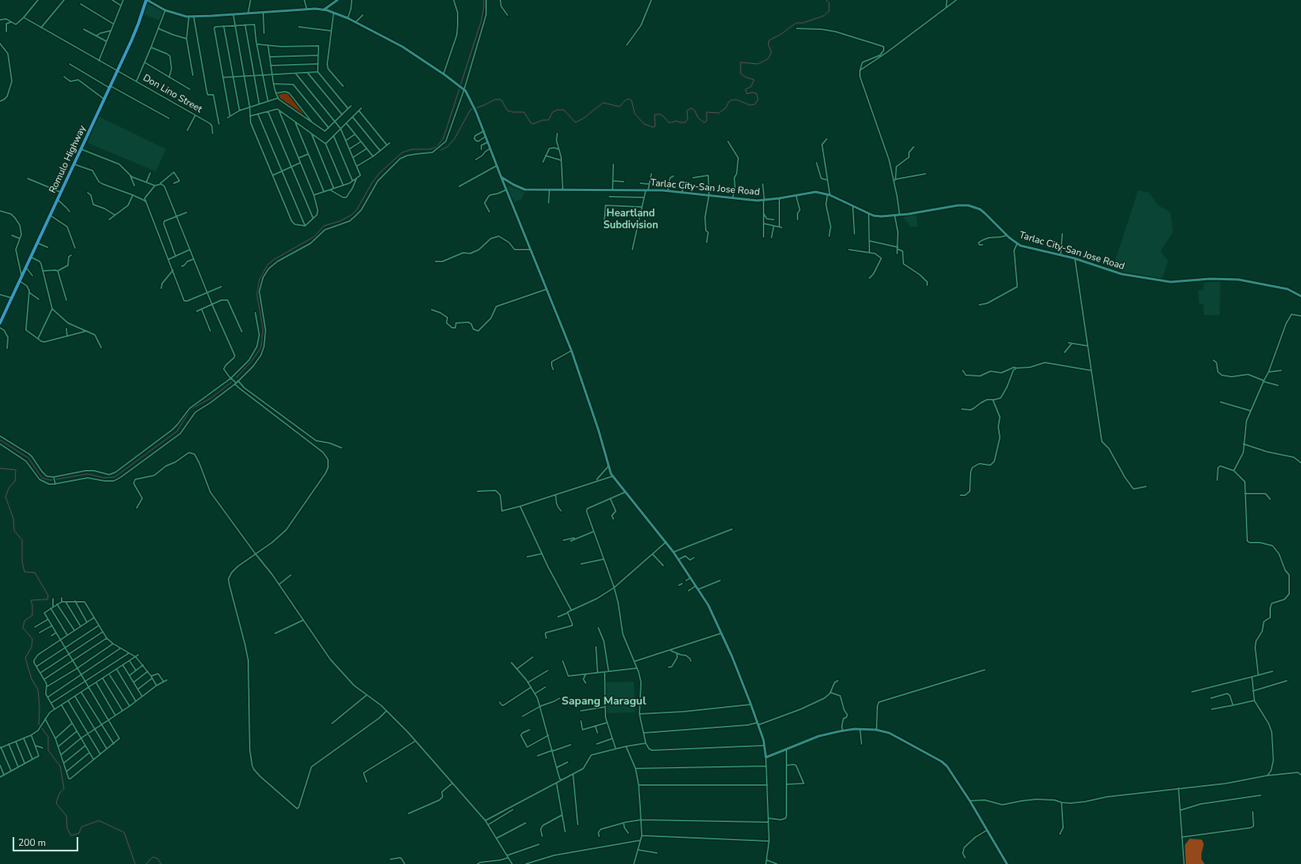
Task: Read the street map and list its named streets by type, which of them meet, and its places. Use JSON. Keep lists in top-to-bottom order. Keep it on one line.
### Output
{"streets":{"highway":["Romulo Highway"],"main road":["Tarlac City-San Jose Road"],"street":["Don Lino Street"]},"crossings":[["Don Lino Street","Romulo Highway"]],"districts":["Heartland Subdivision","Sapang Maragul"],"scale_bar":"200 m"}
